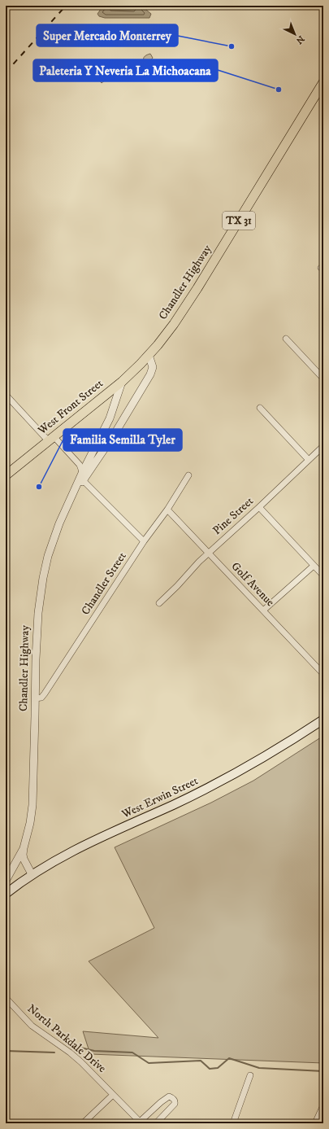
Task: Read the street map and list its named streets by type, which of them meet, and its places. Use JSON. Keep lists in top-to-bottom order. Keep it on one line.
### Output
{"streets":{"main road":["TX 31","Chandler Highway","West Front Street","West Erwin Street"],"street":["Pine Street","Chandler Street","Golf Avenue","North Parkdale Drive"]},"crossings":[["Chandler Highway","West Front Street"],["Chandler Highway","Chandler Street"],["Chandler Highway","West Erwin Street"],["Pine Street","Golf Avenue"],["Chandler Street","Golf Avenue"]],"places":["Super Mercado Monterrey","Paleteria Y Neveria La Michoacana","Familia Semilla Tyler"],"north":"bottom right"}
